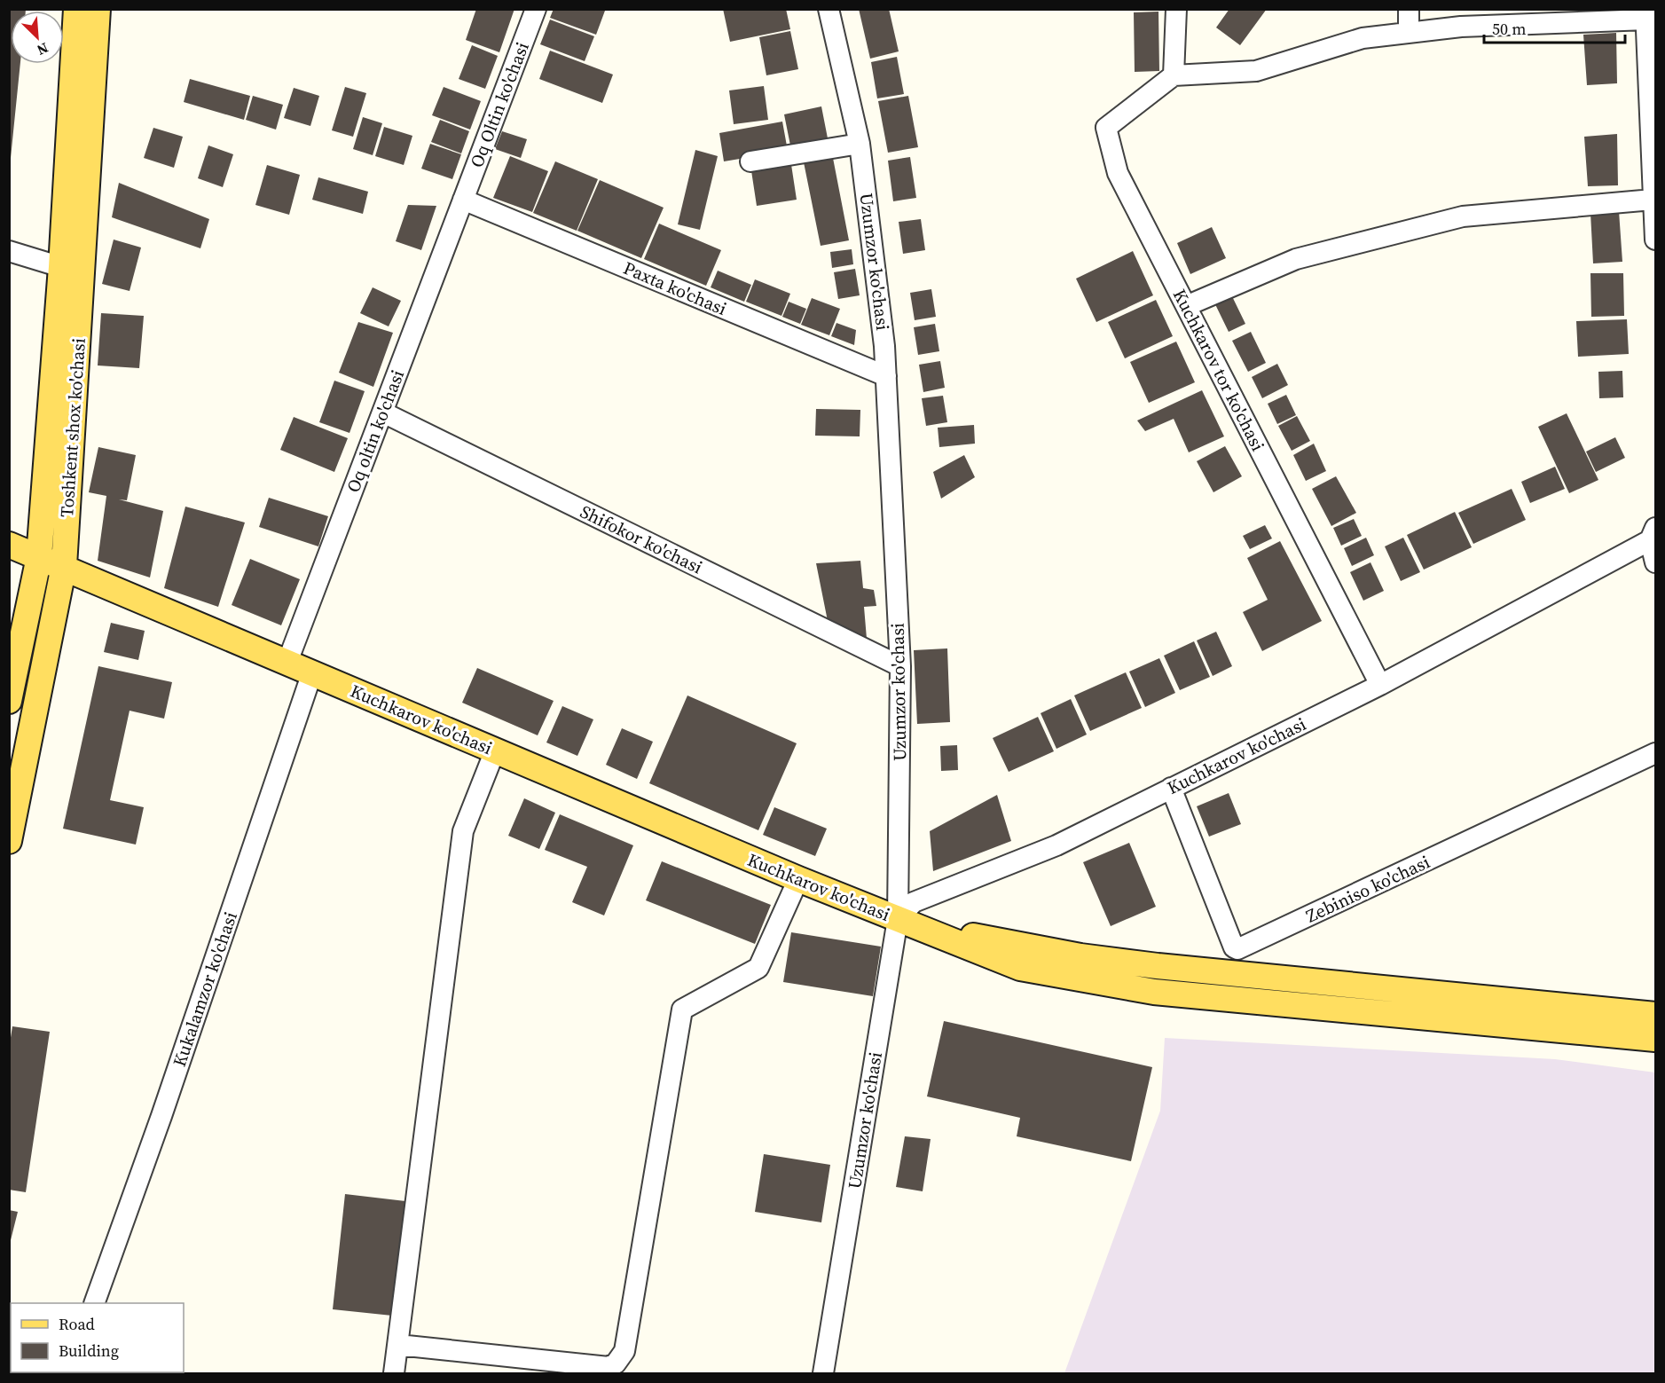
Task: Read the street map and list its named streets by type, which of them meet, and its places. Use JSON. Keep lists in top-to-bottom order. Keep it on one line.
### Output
{"streets":{"main road":["Toshkent shox ko'chasi","Kuchkarov ko'chasi"],"street":["Oq Oltin ko'chasi","Uzumzor ko'chasi","Paxta ko'chasi","Kuchkarov tor ko'chasi","Oq oltin ko'chasi","Shifokor ko'chasi","Zebiniso ko'chasi","Kukalamzor ko'chasi"]},"crossings":[["Oq Oltin ko'chasi","Paxta ko'chasi"],["Oq Oltin ko'chasi","Oq oltin ko'chasi"],["Uzumzor ko'chasi","Paxta ko'chasi"],["Uzumzor ko'chasi","Shifokor ko'chasi"],["Uzumzor ko'chasi","Kuchkarov ko'chasi"],["Paxta ko'chasi","Oq oltin ko'chasi"],["Kuchkarov tor ko'chasi","Kuchkarov ko'chasi"],["Toshkent shox ko'chasi","Kuchkarov ko'chasi"],["Oq oltin ko'chasi","Shifokor ko'chasi"],["Oq oltin ko'chasi","Kuchkarov ko'chasi"],["Kuchkarov ko'chasi","Zebiniso ko'chasi"],["Kuchkarov ko'chasi","Kukalamzor ko'chasi"]],"legend":["Road","Building"],"scale_bar":"50 m","north":"bottom right"}
